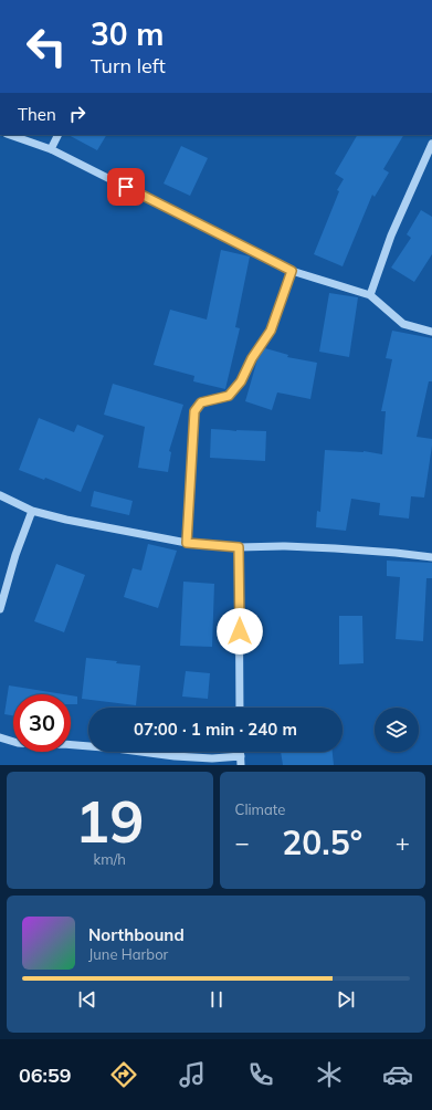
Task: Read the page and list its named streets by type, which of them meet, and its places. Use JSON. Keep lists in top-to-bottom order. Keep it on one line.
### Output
{"page":{"turn":["30 m","Turn left"],"then":"Then","limit":"30","trip":"07:00 · 1 min · 240 m","tile":[["19","km/h"],"Climate"],"heat":["−","20.5°","+"],"song":["Northbound","June Harbor"],"tabs":"06:59"}}
